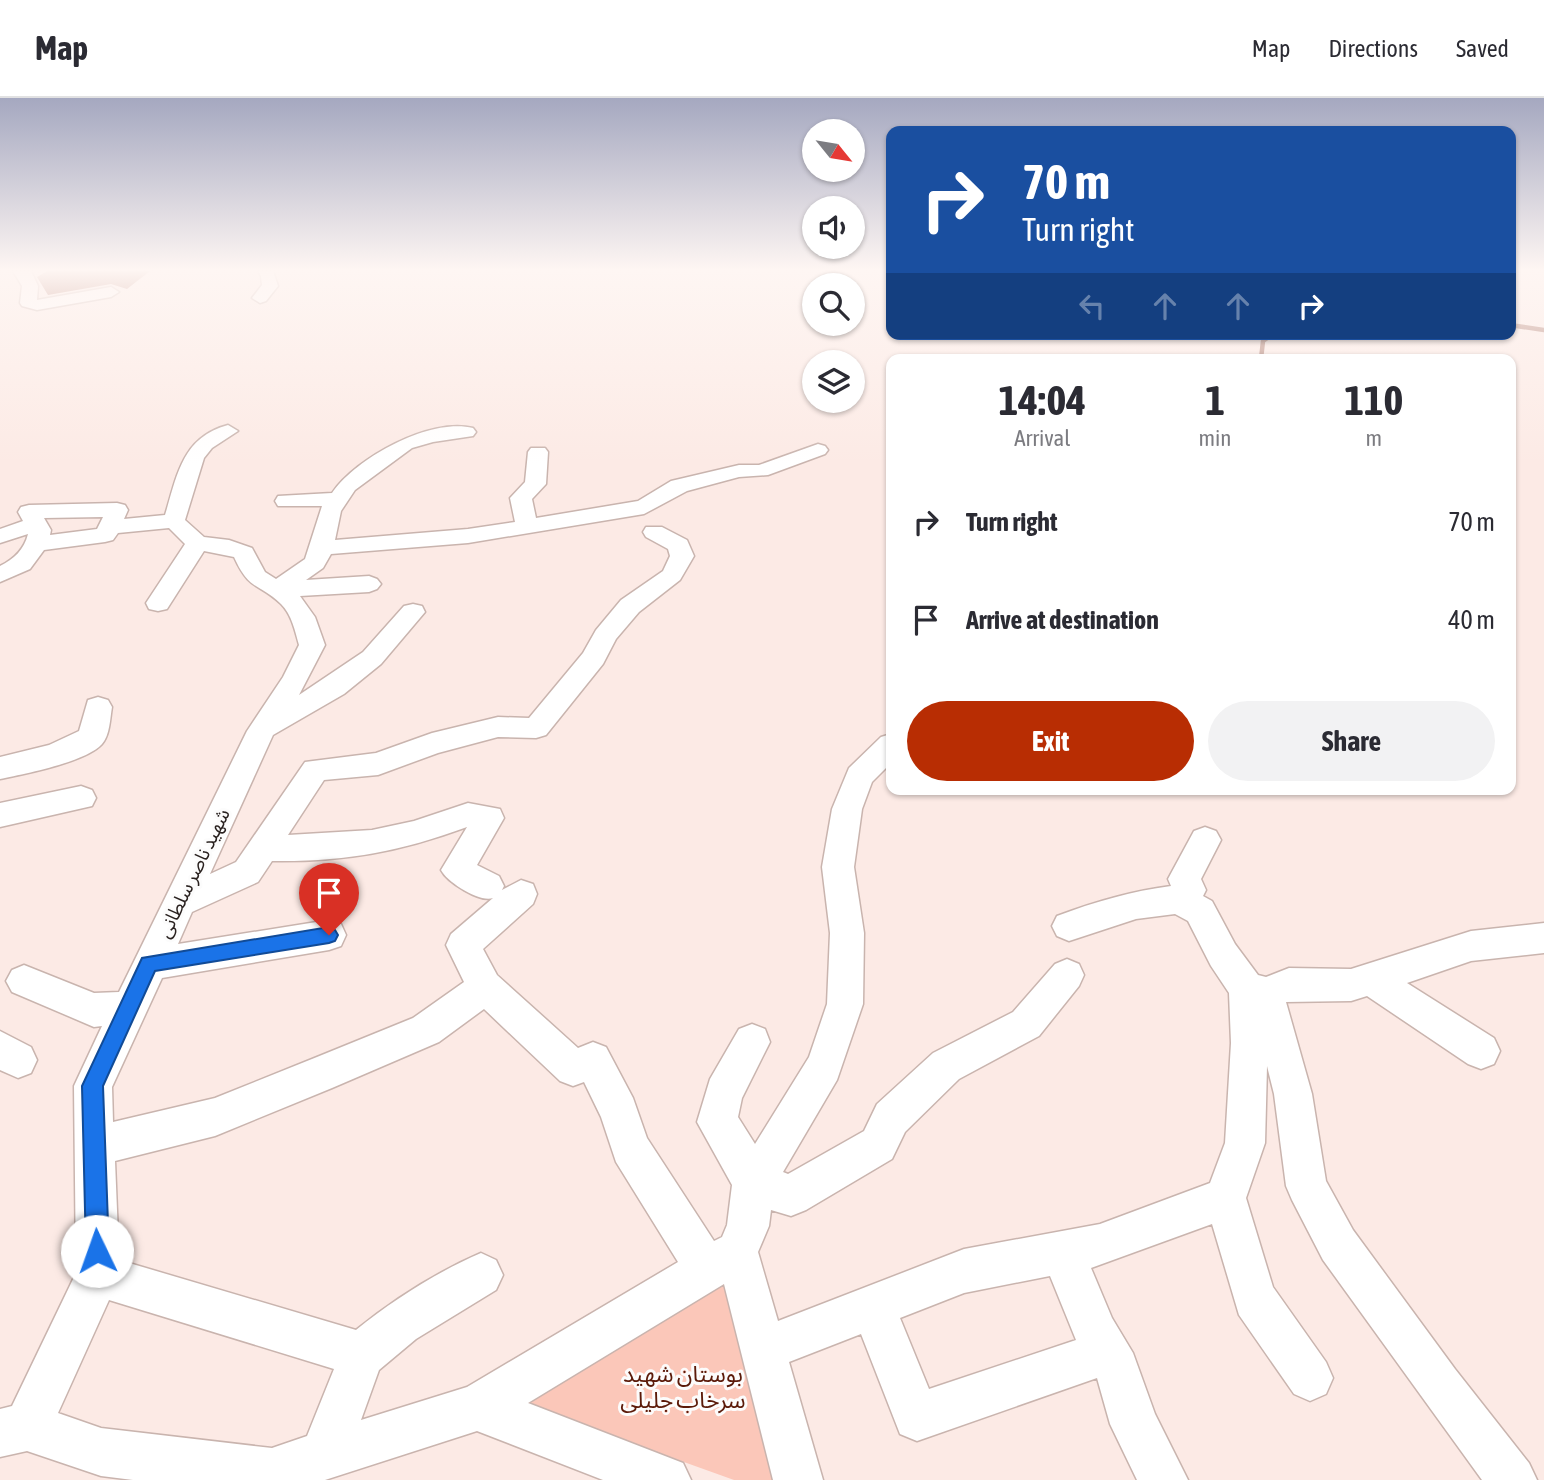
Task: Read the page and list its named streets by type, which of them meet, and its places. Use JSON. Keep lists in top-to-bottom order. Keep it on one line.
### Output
{"streets":{"street":["شهید ناصر سلطانی"]},"parks":["بوستان شهید سرخاب جلیلی"],"north":"bottom right","page":{"header":"Map","nav":["Map","Directions","Saved"],"turn":["70 m","Turn right"],"eta":["14:04","Arrival","1","min","110","m"],"list":[{"name":"Turn right","value":"70 m"},{"name":"Arrive at destination","value":"40 m"}],"buttons":["Exit","Share"]}}
